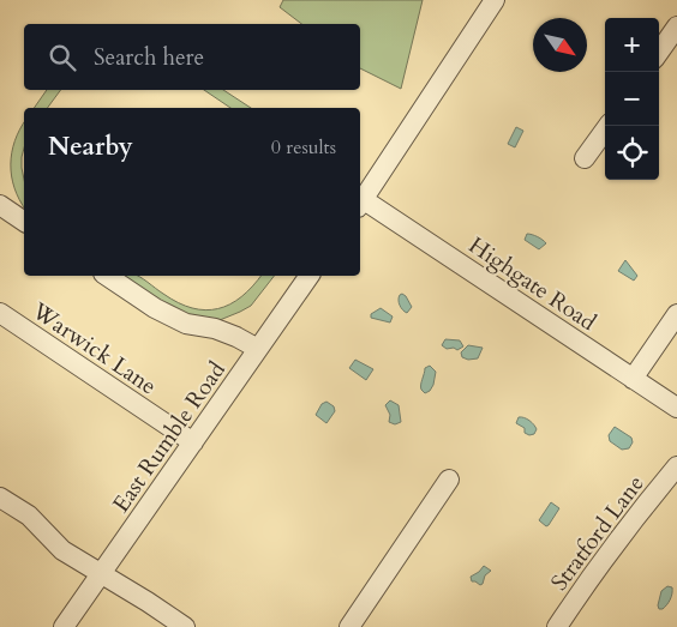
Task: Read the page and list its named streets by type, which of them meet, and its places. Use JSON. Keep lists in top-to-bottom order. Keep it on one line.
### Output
{"streets":{"street":["Highgate Road","Warwick Lane","East Rumble Road","Stratford Lane"]},"crossings":[["Warwick Lane","East Rumble Road"]],"north":"bottom right","page":{"map_buttons":["+","−"],"search":"Search here","heading":["Nearby","0 results"]}}
